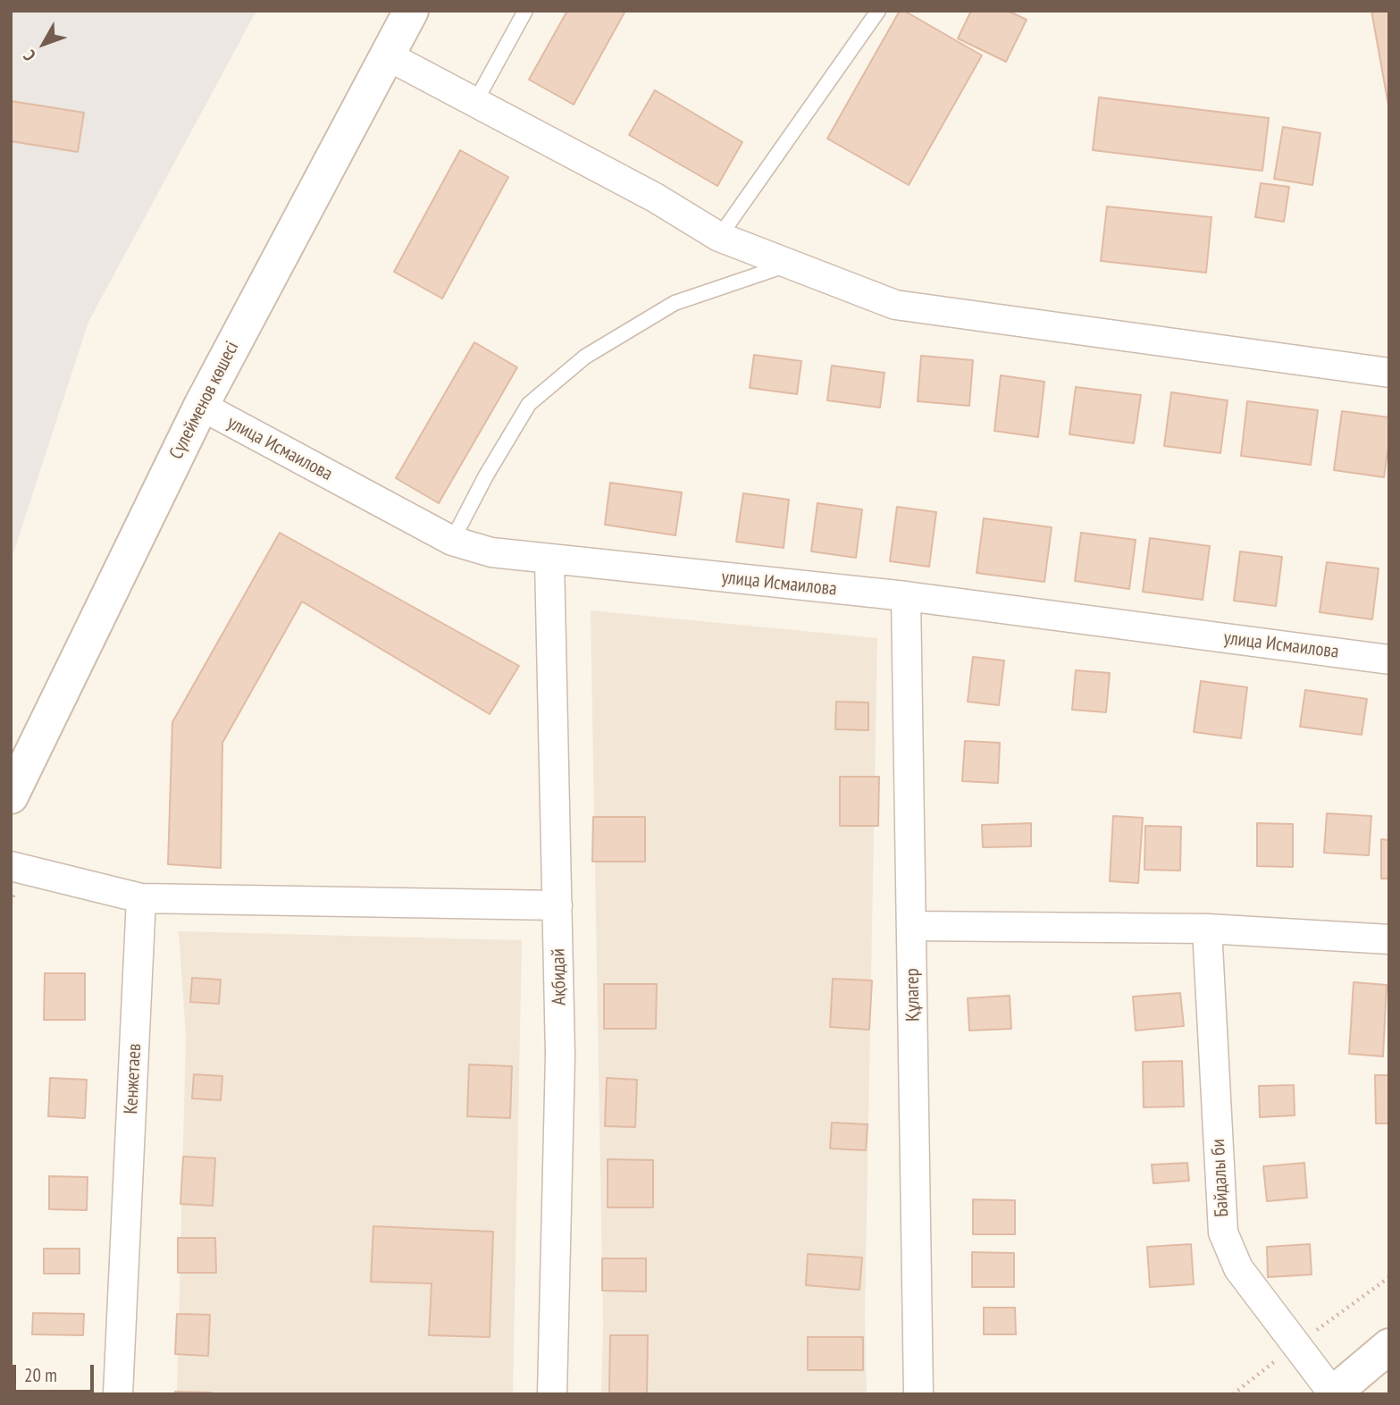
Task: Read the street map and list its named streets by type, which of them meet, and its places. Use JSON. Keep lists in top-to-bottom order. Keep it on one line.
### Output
{"streets":{"street":["Сүлейменов көшесі","улица Исмаилова","Ақбидай","Құлагер","Кенжетаев","Байдалы би"]},"crossings":[["Сүлейменов көшесі","улица Исмаилова"],["улица Исмаилова","Ақбидай"],["улица Исмаилова","Құлагер"]],"scale_bar":"20 m","north":"bottom left"}
